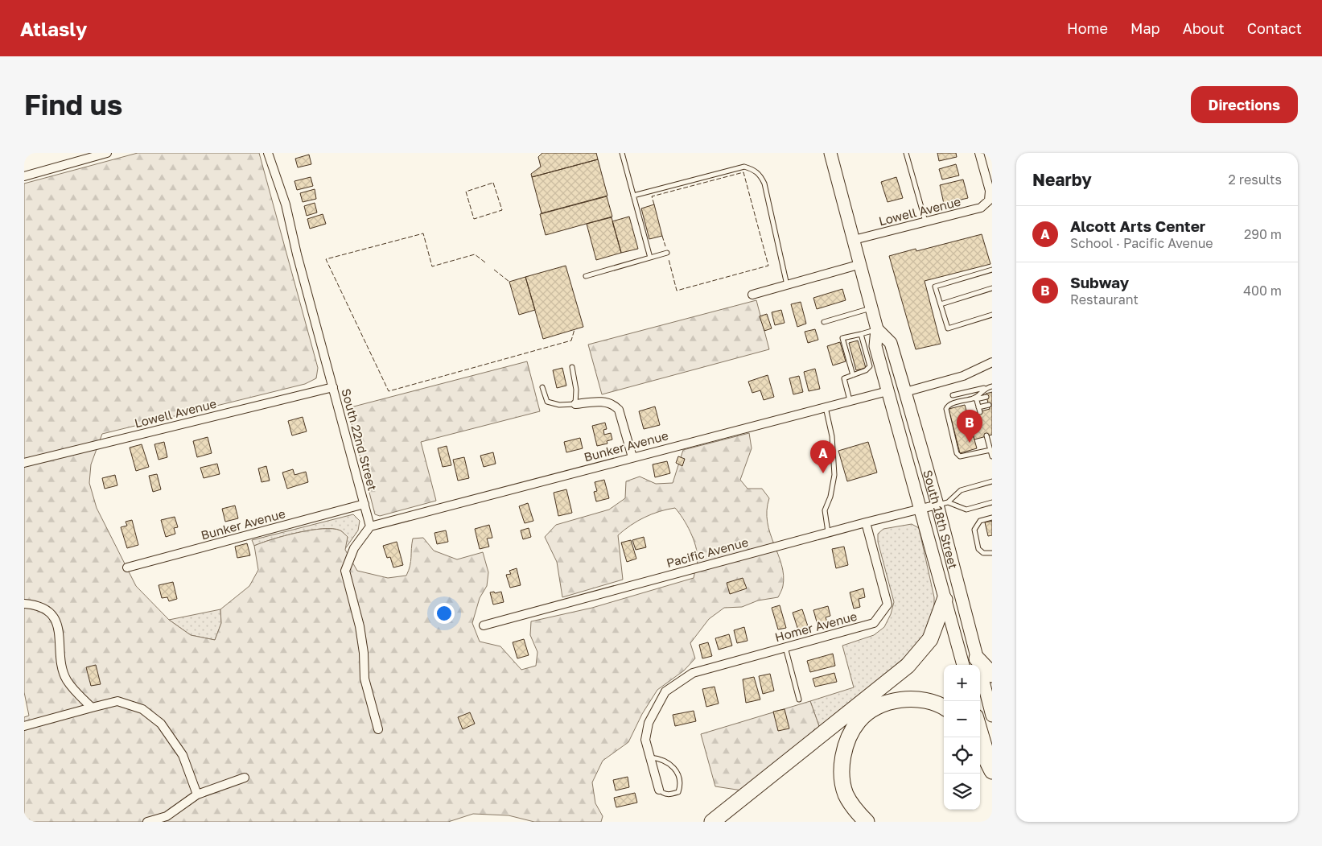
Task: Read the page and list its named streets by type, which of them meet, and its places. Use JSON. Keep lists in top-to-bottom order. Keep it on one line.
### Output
{"streets":{"main road":["South 18th Street"],"street":["Lowell Avenue","South 22nd Street","Bunker Avenue","Pacific Avenue","Homer Avenue"]},"crossings":[["Lowell Avenue","South 22nd Street"],["Lowell Avenue","South 18th Street"],["South 22nd Street","Bunker Avenue"],["Bunker Avenue","South 18th Street"],["South 18th Street","Pacific Avenue"],["Pacific Avenue","Homer Avenue"]],"page":{"header":"Atlasly","nav":["Home","Map","About","Contact"],"buttons":"Directions","title":"Find us","heading":["Nearby","2 results"],"list":[{"mark":"A","name":"Alcott Arts Center","note":"School · Pacific Avenue","value":"290 m"},{"mark":"B","name":"Subway","note":"Restaurant","value":"400 m"}],"pins":["B","A"],"map_buttons":["+","−"]}}
